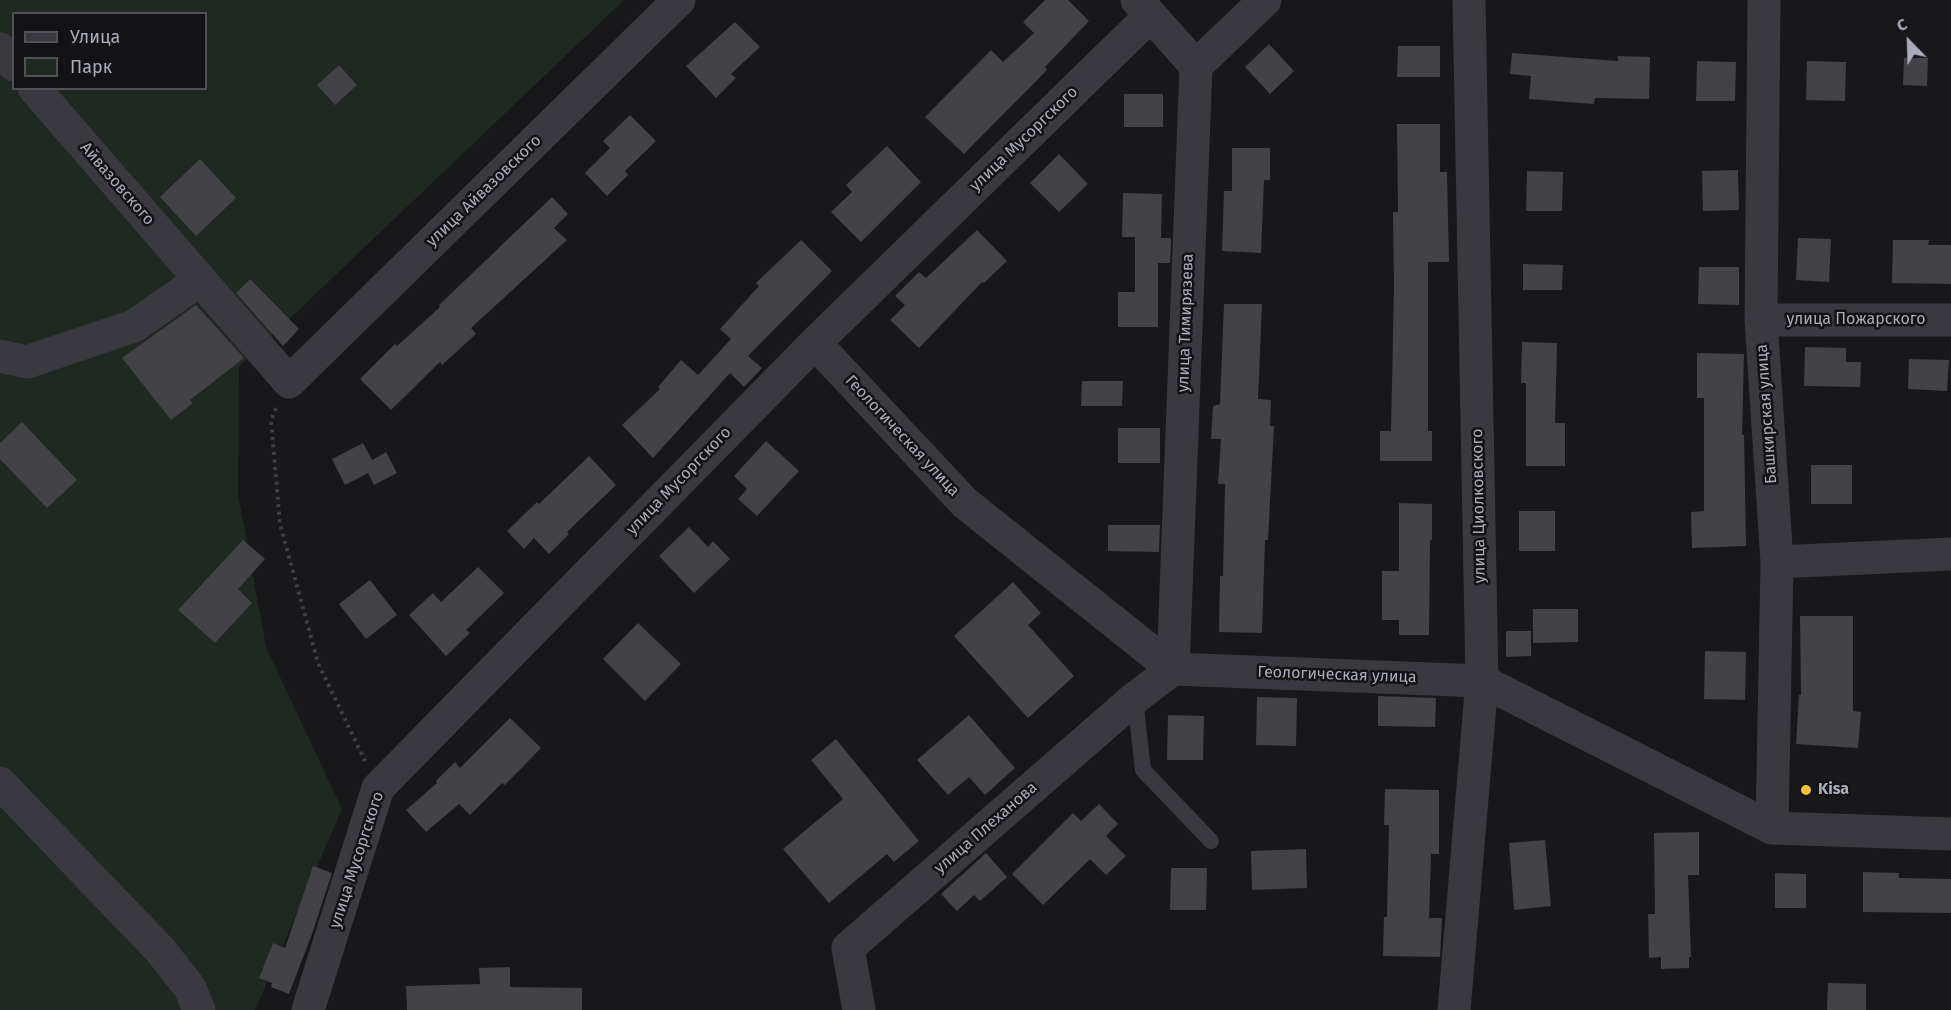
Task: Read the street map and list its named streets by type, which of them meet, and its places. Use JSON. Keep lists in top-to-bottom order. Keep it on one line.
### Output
{"streets":{"street":["улица Мусоргского","Айвазовского","улица Айвазовского","улица Пожарского","улица Тимирязева","Башкирская улица","Геологическая улица","улица Циолковского","улица Плеханова"]},"crossings":[["улица Мусоргского","Геологическая улица"],["Айвазовского","улица Айвазовского"],["улица Пожарского","Башкирская улица"],["улица Тимирязева","Геологическая улица"],["улица Тимирязева","улица Плеханова"],["Башкирская улица","Геологическая улица"],["Геологическая улица","улица Циолковского"],["Геологическая улица","улица Плеханова"]],"places":["Kisa"],"legend":["Улица","Парк"],"north":"top left"}
